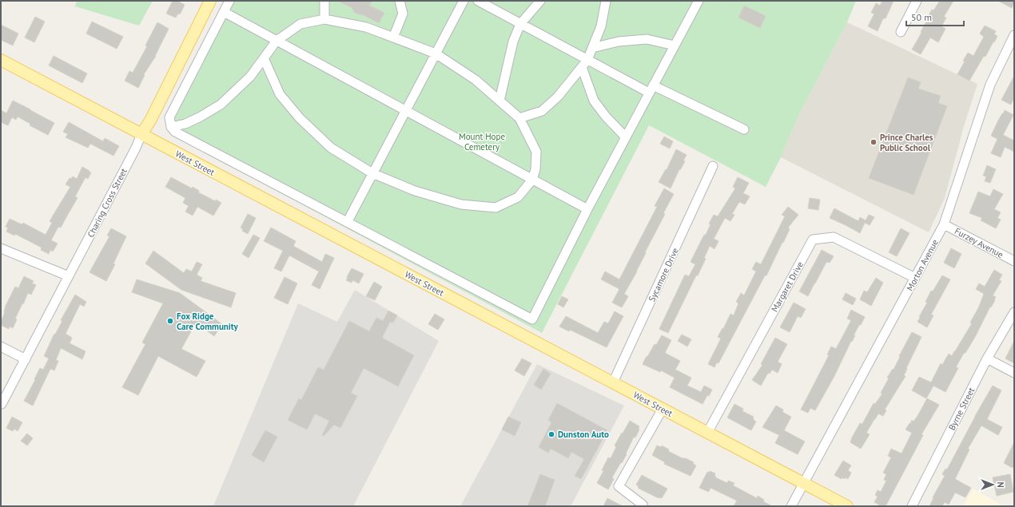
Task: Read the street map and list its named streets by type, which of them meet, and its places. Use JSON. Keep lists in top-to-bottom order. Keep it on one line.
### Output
{"streets":{"main road":["West Street","Charing Cross Street"],"street":["Furzey Avenue","Morton Avenue","Sycamore Drive","Margaret Drive","Byrne Street"]},"crossings":[["West Street","Charing Cross Street"],["West Street","Morton Avenue"],["West Street","Sycamore Drive"],["West Street","Margaret Drive"],["Furzey Avenue","Morton Avenue"],["Morton Avenue","Margaret Drive"]],"parks":["Mount Hope Cemetery"],"places":["Prince Charles Public School","Fox Ridge Care Community","Dunston Auto"],"scale_bar":"50 m","north":"right"}
